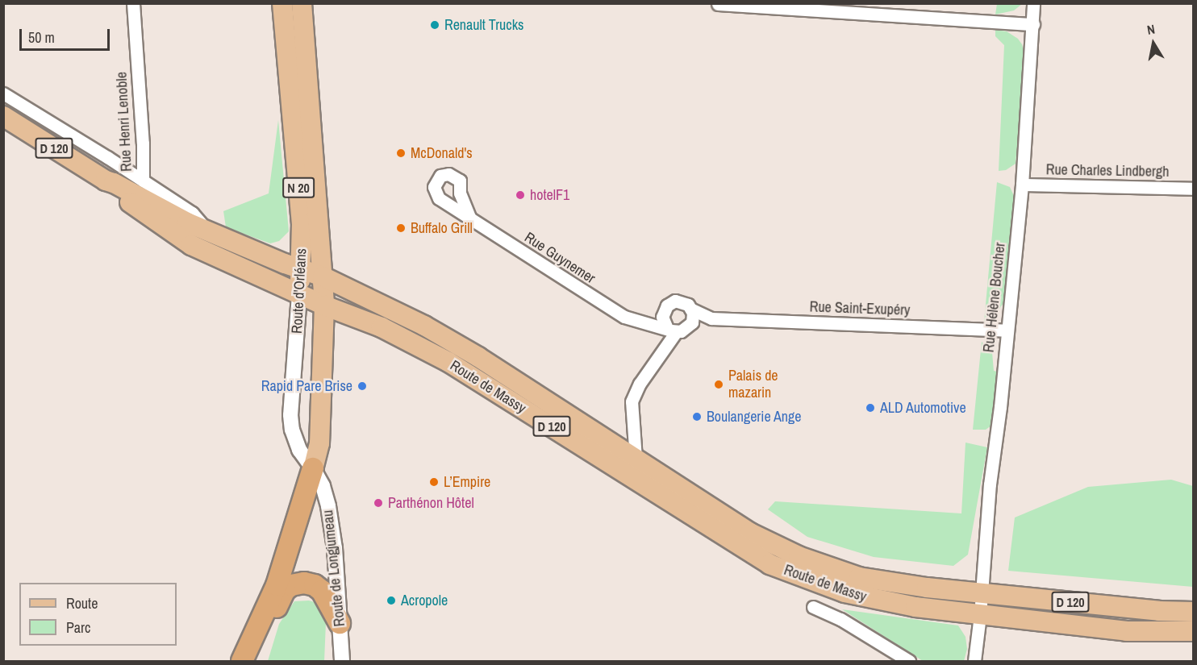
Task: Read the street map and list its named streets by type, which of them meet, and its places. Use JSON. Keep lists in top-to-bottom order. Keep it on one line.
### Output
{"streets":{"highway":["N 20"],"main road":["D 120","Route d'Orléans","Route de Massy"],"street":["Rue Henri Lenoble","Rue Charles Lindbergh","Rue Guynemer","Rue Hélène Boucher","Rue Saint-Exupéry","Route de Longjumeau"]},"crossings":[["Rue Henri Lenoble","Route de Massy"],["D 120","Route de Massy"],["Rue Charles Lindbergh","Rue Hélène Boucher"],["N 20","Route d'Orléans"],["N 20","Route de Massy"],["N 20","Route de Longjumeau"],["Rue Guynemer","Rue Saint-Exupéry"],["Route d'Orléans","Route de Massy"],["Route d'Orléans","Route de Longjumeau"],["Rue Hélène Boucher","Rue Saint-Exupéry"],["Rue Hélène Boucher","Route de Massy"]],"places":["Renault Trucks","McDonald's","hotelF1","Buffalo Grill","Palais de mazarin","Rapid Pare Brise","ALD Automotive","Boulangerie Ange","L’Empire","Parthénon Hôtel","Acropole"],"legend":["Route","Parc"],"scale_bar":"50 m","north":"top"}
